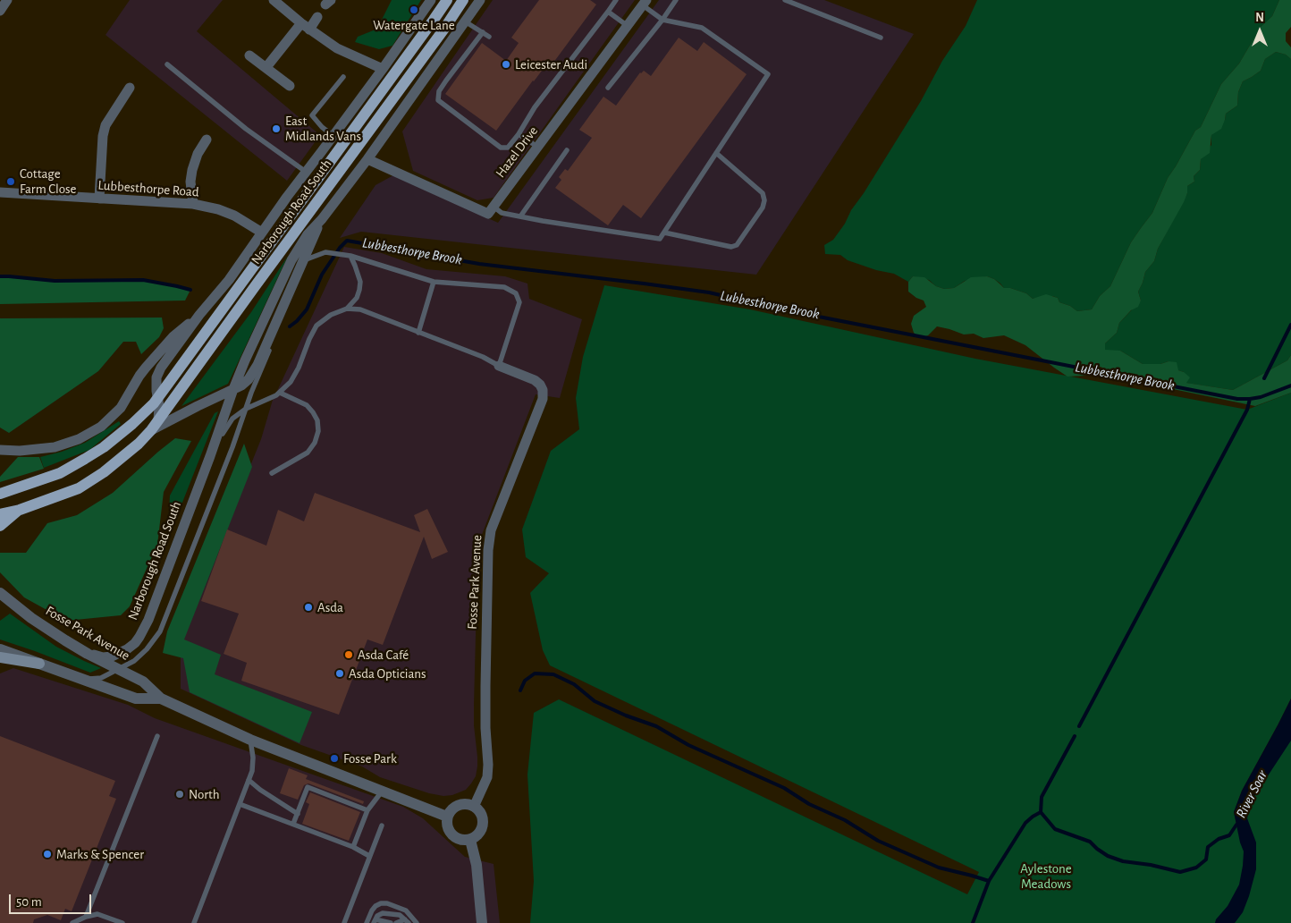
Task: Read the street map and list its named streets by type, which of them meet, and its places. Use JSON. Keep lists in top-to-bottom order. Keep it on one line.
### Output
{"streets":{"main road":["Narborough Road South"],"street":["Hazel Drive","Lubbesthorpe Road","Fosse Park Avenue"]},"crossings":[["Lubbesthorpe Road","Narborough Road South"],["Narborough Road South","Fosse Park Avenue"]],"water":["Lubbesthorpe Brook","River Soar"],"parks":["Aylestone Meadows"],"places":["Watergate Lane","Leicester Audi","East Midlands Vans","Cottage Farm Close","Asda","Asda Café","Asda Opticians","Fosse Park","North","Marks & Spencer"],"scale_bar":"50 m","north":"top"}
